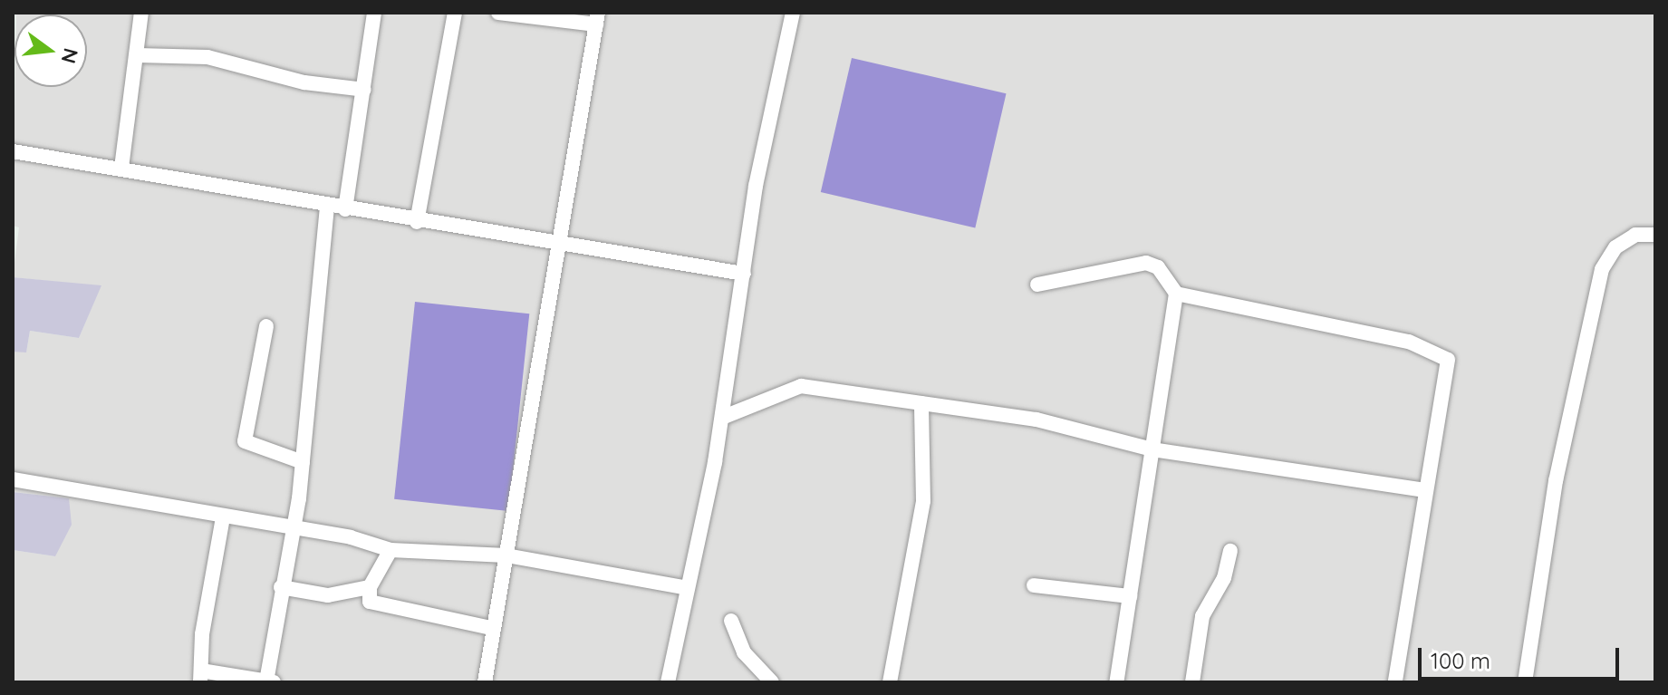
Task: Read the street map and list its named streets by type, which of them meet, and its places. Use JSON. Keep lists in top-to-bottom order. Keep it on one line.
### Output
{"scale_bar":"100 m","north":"right"}
